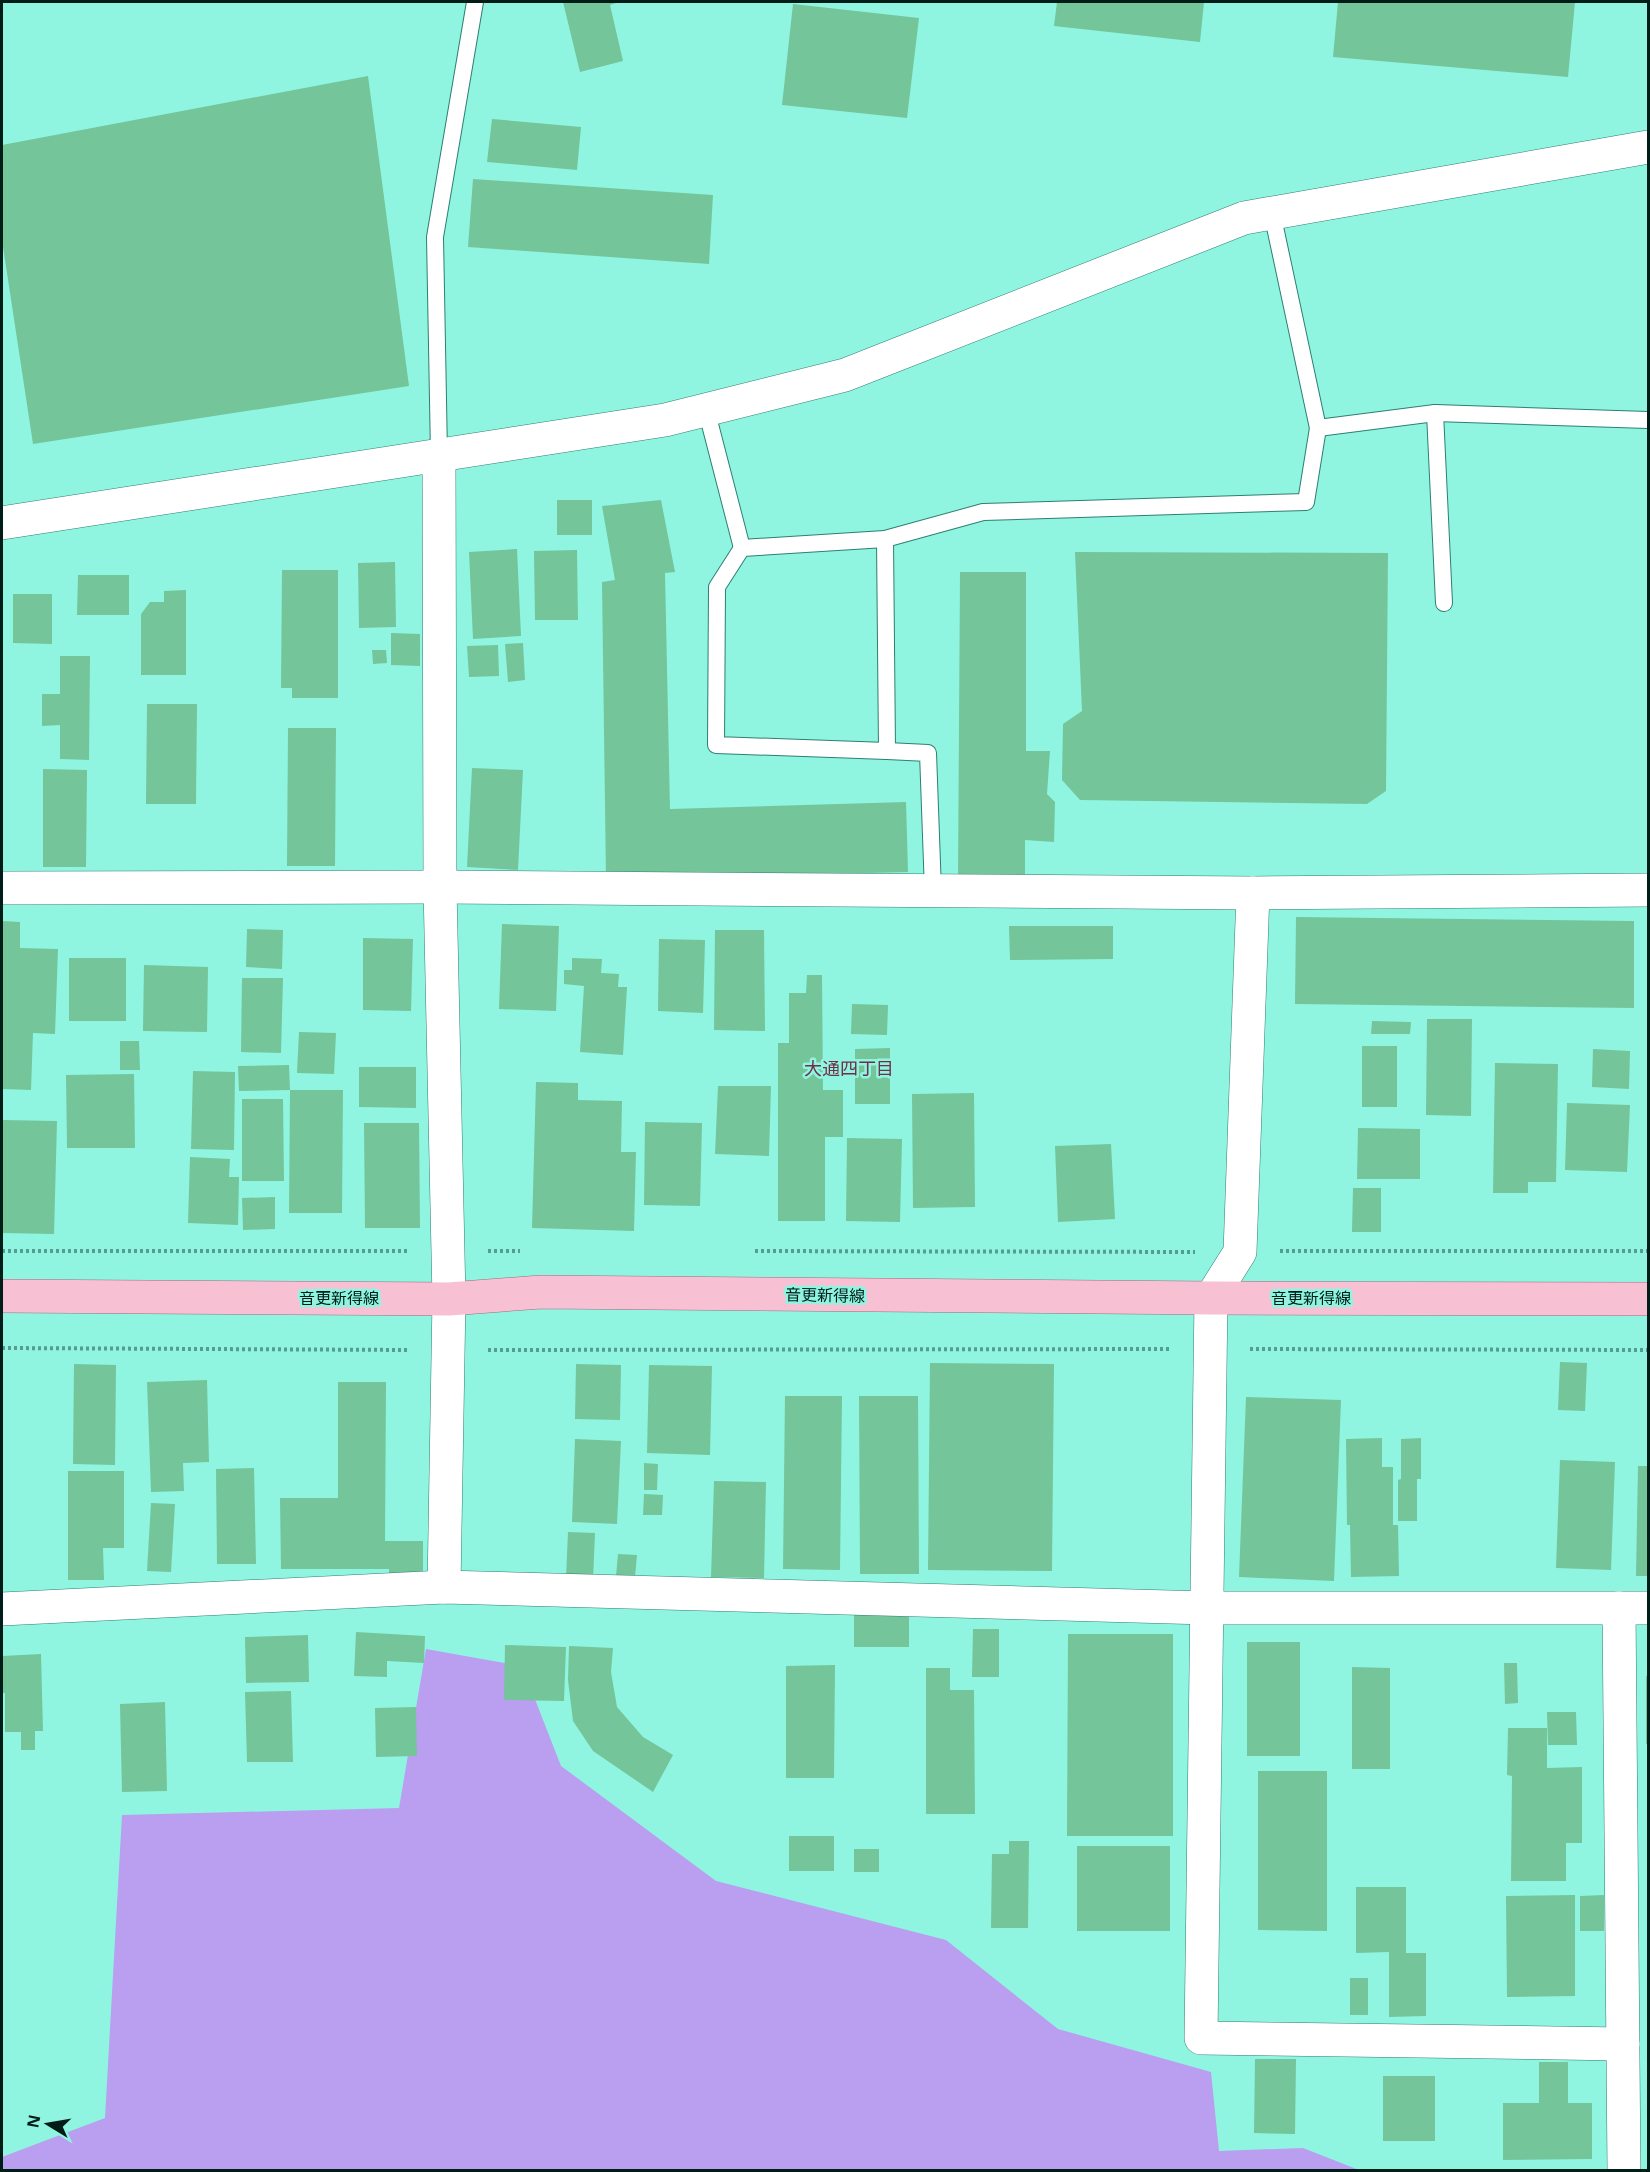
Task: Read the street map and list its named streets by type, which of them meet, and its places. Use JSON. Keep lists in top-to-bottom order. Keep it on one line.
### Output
{"streets":{"main road":["音更新得線"]},"districts":["大通四丁目"],"north":"left"}
